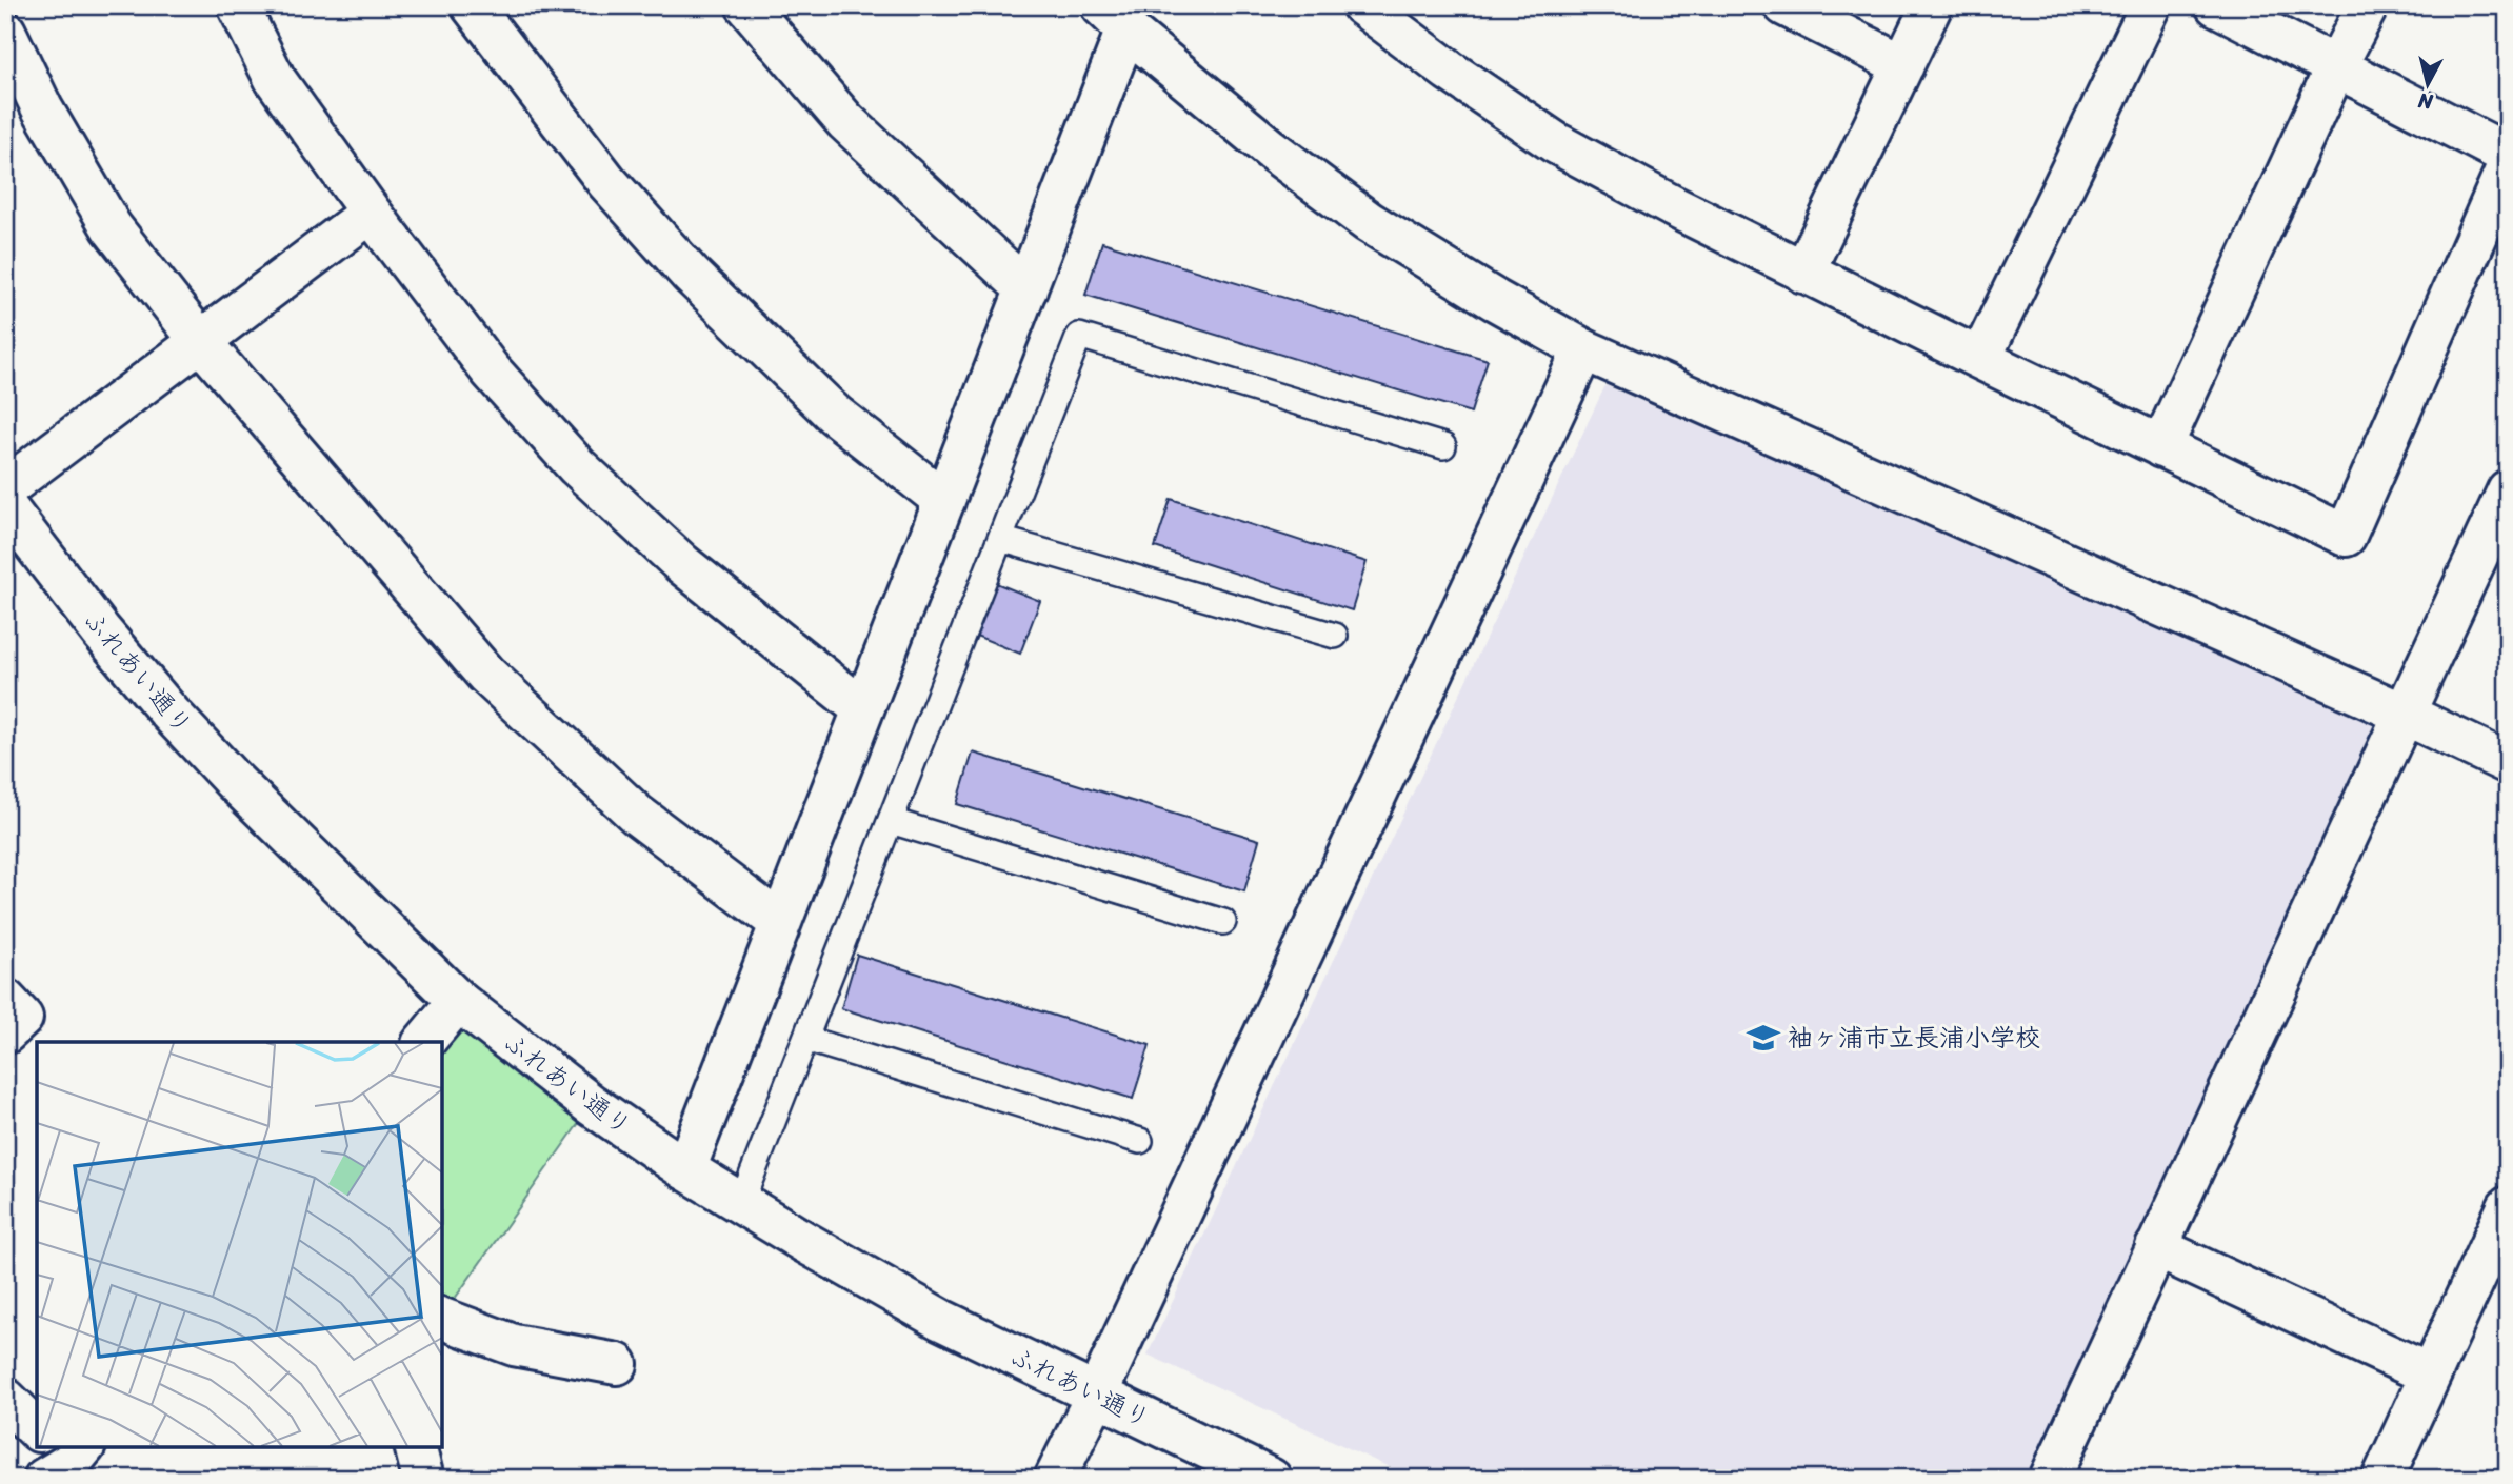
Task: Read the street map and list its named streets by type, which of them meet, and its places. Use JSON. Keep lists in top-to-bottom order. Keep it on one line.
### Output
{"streets":{"street":["ふれあい通り"]},"places":{"school or university":["袖ヶ浦市立長浦小学校"]},"north":"bottom"}
